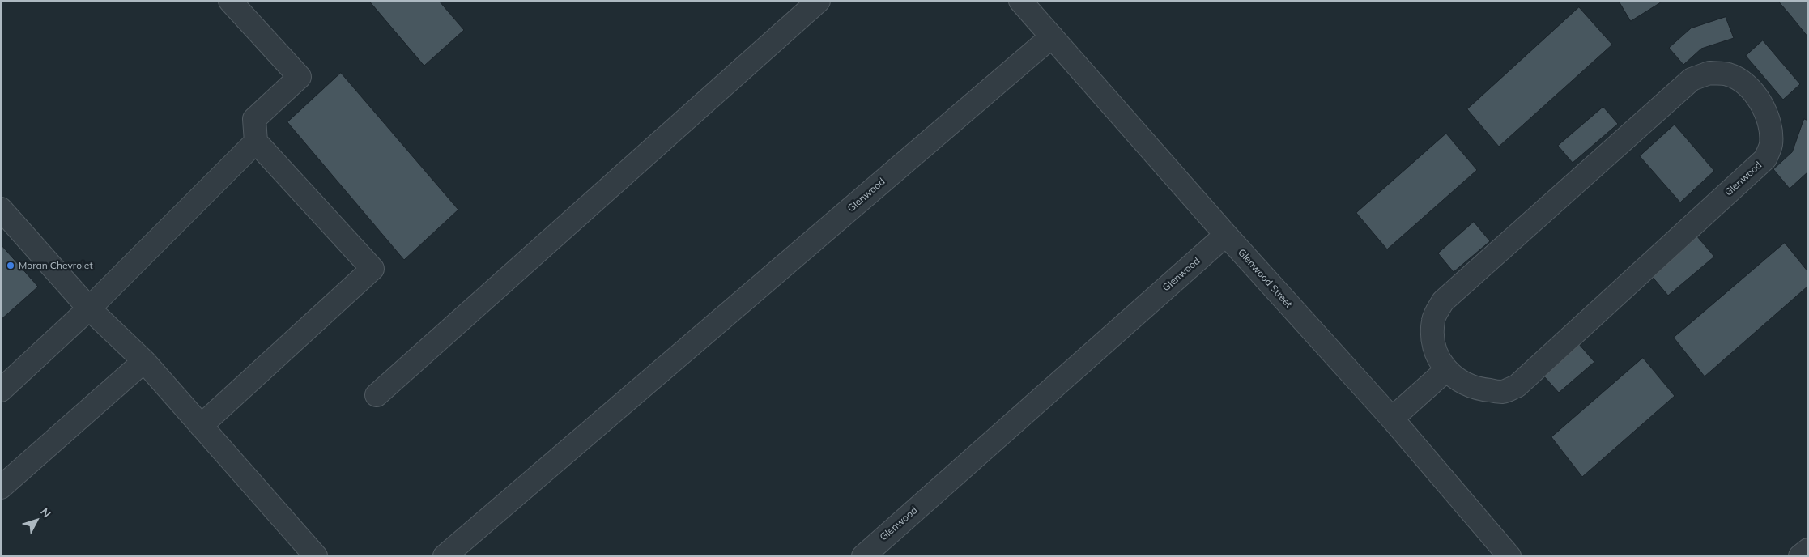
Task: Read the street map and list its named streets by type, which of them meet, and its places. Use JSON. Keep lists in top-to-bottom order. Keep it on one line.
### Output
{"streets":{"street":["Glenwood","Glenwood Street"]},"crossings":[["Glenwood","Glenwood Street"]],"places":["Moran Chevrolet"],"north":"top right"}
